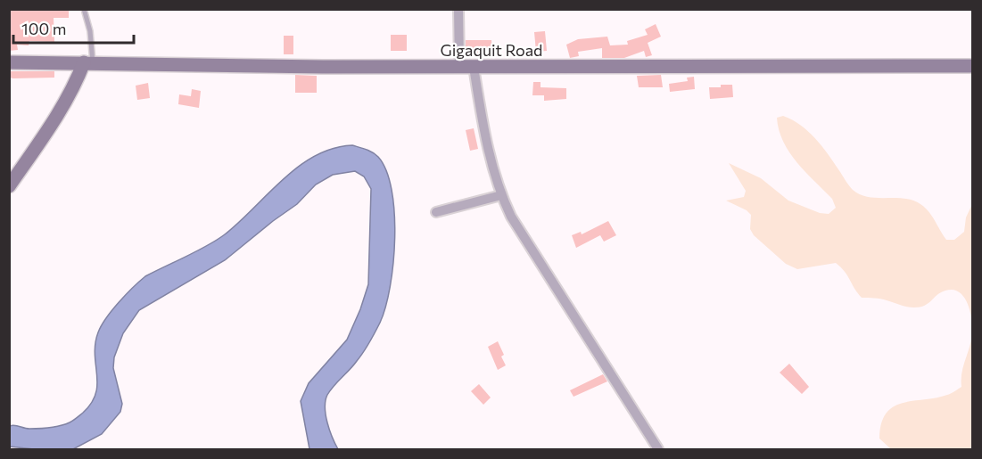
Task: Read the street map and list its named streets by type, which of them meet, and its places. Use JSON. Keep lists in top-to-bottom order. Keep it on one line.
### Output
{"streets":{"main road":["Gigaquit Road"]},"scale_bar":"100 m"}
